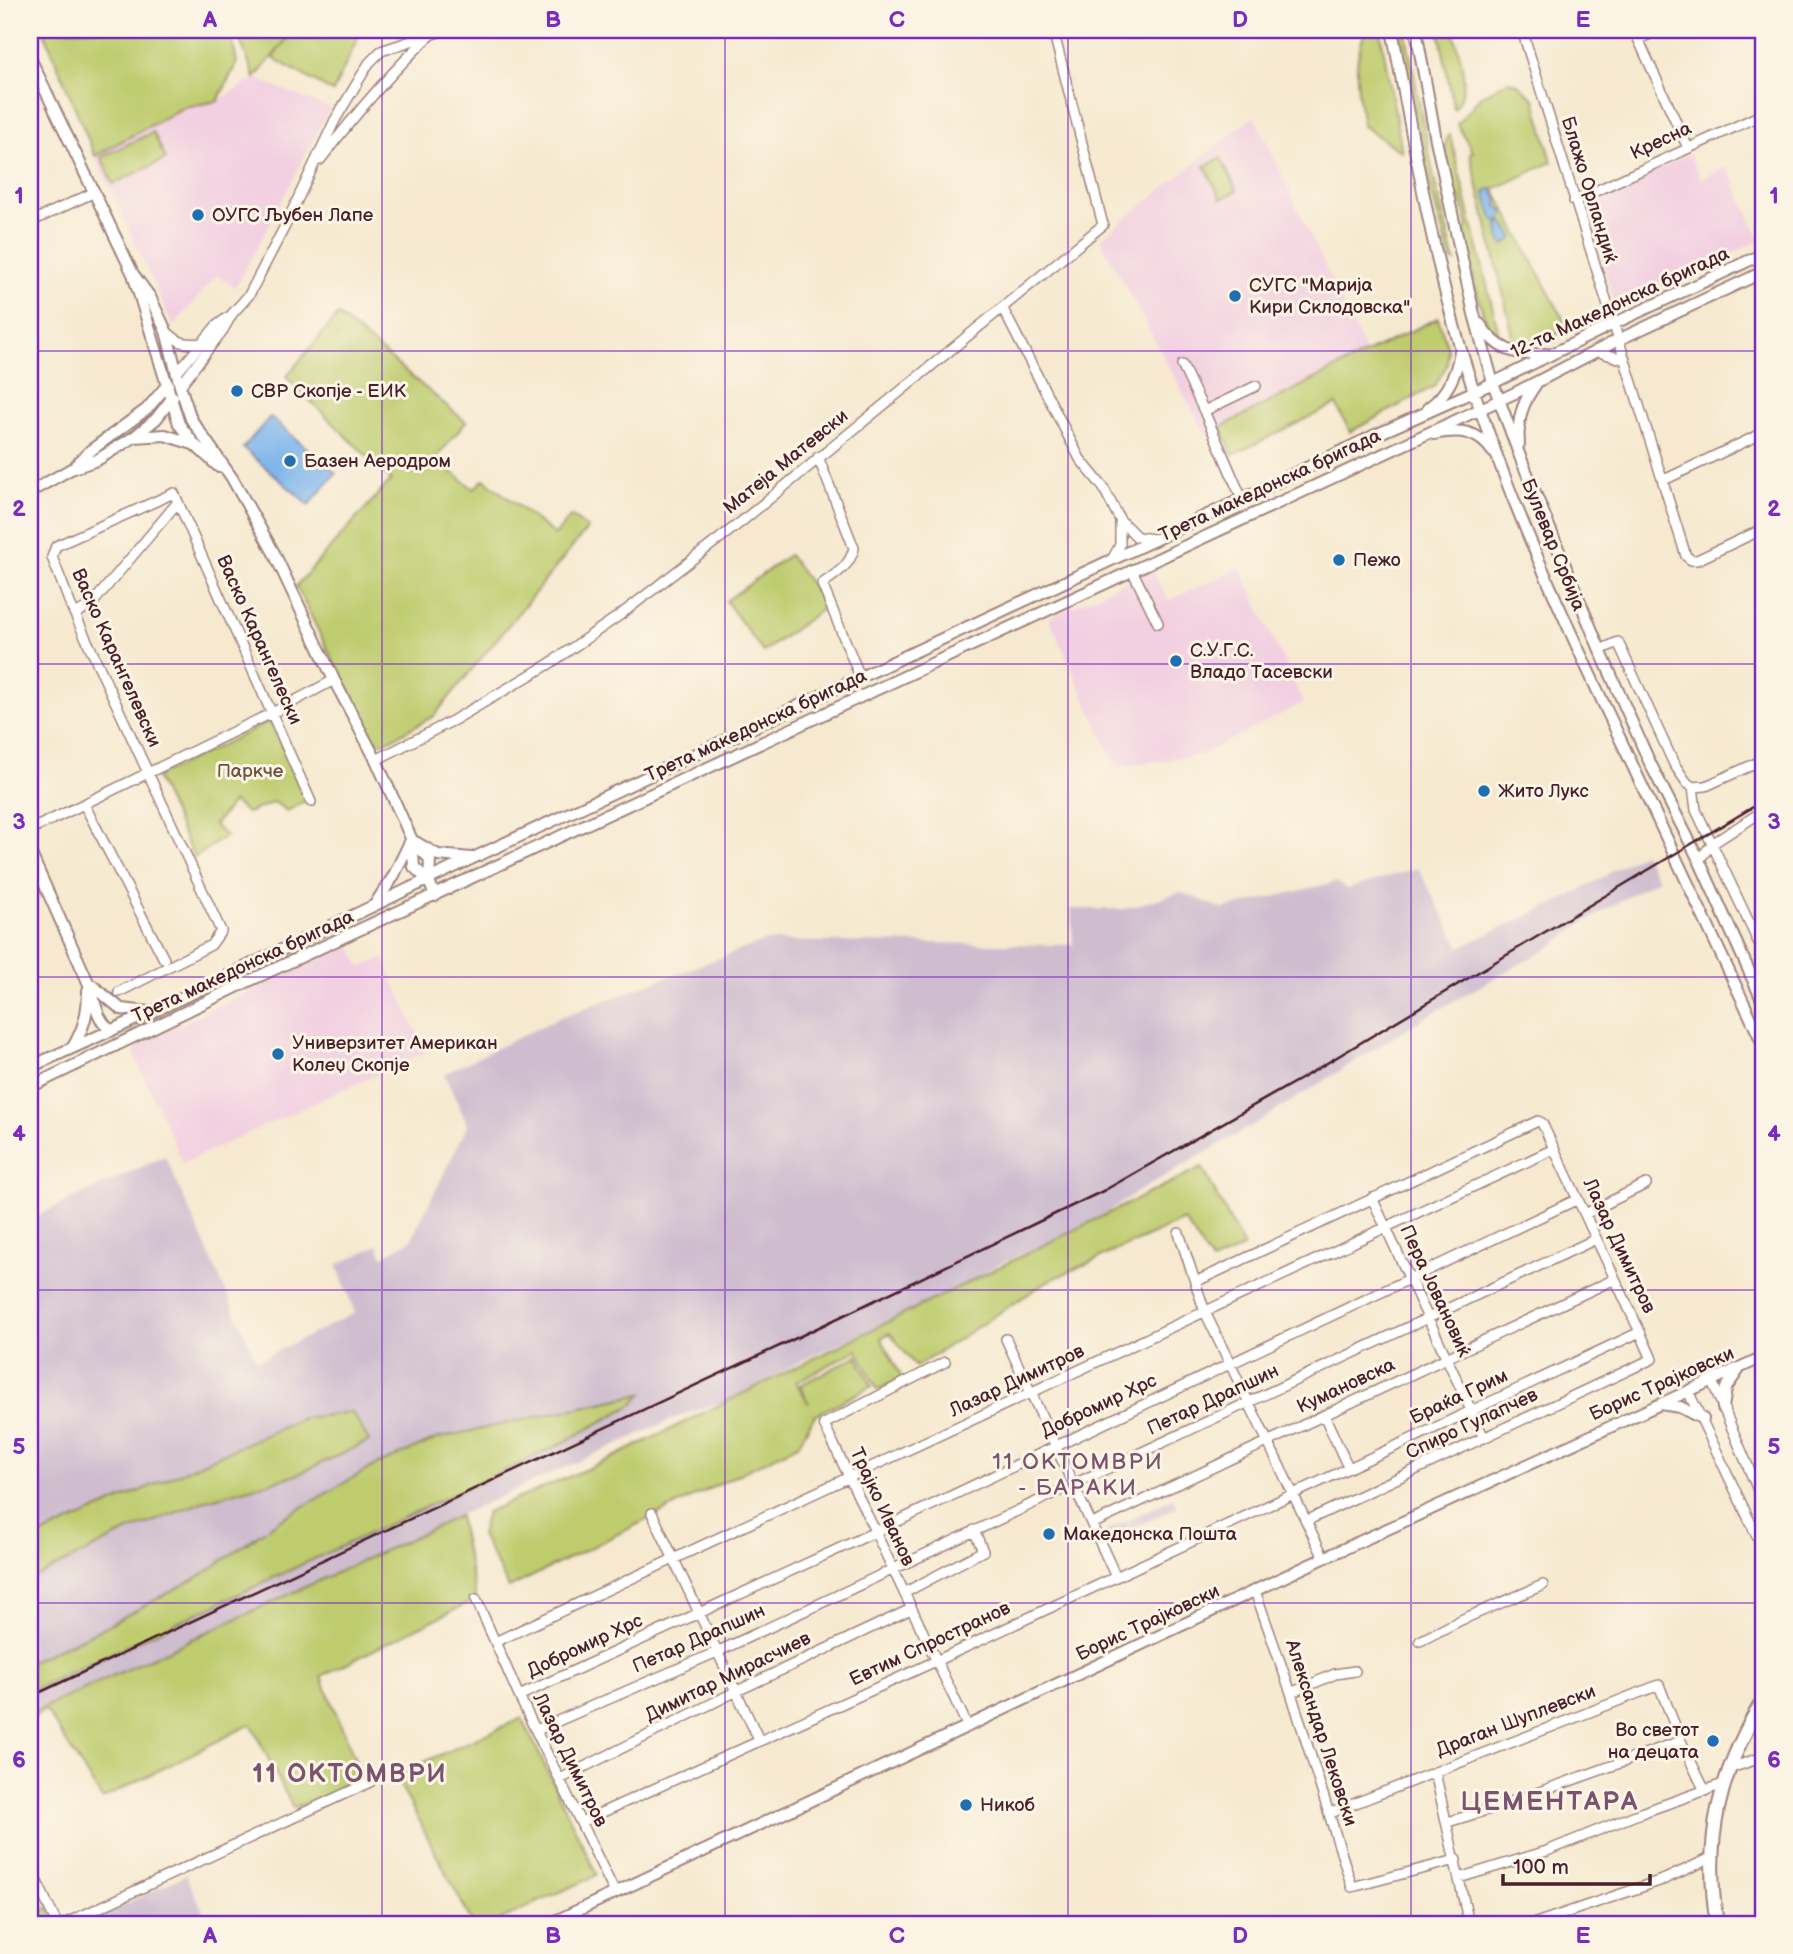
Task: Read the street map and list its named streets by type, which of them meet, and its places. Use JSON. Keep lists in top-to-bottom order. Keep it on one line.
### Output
{"streets":{"street":["Кресна","Блажо Орландиќ","12-та Македонска бригада","Матеја Матевски","Трета македонска бригада","Булевар Србија","Васко Карангелески","Васко Карангелевски","Лазар Димитров","Пера Јовановиќ","Борис Трајковски","Кумановска","Браќа Грим","Петар Драпшин","Добромир Хрс","Спиро Гулапчев","Трајко Иванов","Евтим Спространов","Димитар Мирасчиев","Драган Шуплевски","Александар Лековски"]},"crossings":[["Кресна","Блажо Орландиќ"],["Блажо Орландиќ","12-та Македонска бригада"],["12-та Македонска бригада","Трета македонска бригада"],["12-та Македонска бригада","Булевар Србија"],["Трета македонска бригада","Булевар Србија"],["Васко Карангелески","Васко Карангелевски"],["Лазар Димитров","Пера Јовановиќ"],["Лазар Димитров","Борис Трајковски"],["Лазар Димитров","Кумановска"],["Лазар Димитров","Браќа Грим"],["Лазар Димитров","Петар Драпшин"],["Лазар Димитров","Добромир Хрс"],["Лазар Димитров","Спиро Гулапчев"],["Лазар Димитров","Трајко Иванов"],["Лазар Димитров","Евтим Спространов"],["Лазар Димитров","Димитар Мирасчиев"],["Пера Јовановиќ","Кумановска"],["Пера Јовановиќ","Браќа Грим"],["Пера Јовановиќ","Петар Драпшин"],["Пера Јовановиќ","Добромир Хрс"],["Пера Јовановиќ","Спиро Гулапчев"],["Борис Трајковски","Трајко Иванов"],["Борис Трајковски","Александар Лековски"],["Браќа Грим","Евтим Спространов"],["Петар Драпшин","Трајко Иванов"],["Добромир Хрс","Трајко Иванов"],["Трајко Иванов","Евтим Спространов"],["Трајко Иванов","Димитар Мирасчиев"],["Драган Шуплевски","Александар Лековски"]],"districts":["11 ОКТОМВРИ - БАРАКИ","11 ОКТОМВРИ","ЦЕМЕНТАРА"],"parks":["Паркче"],"places":["ОУГС Љубен Лапе","СУГС \"Марија Кири Склодовска\"","СВР Скопје - ЕИК","Базен Аеродром","Пежо","С.У.Г.С. Владо Тасевски","Жито Лукс","Универзитет Американ Колеџ Скопје","Македонска Пошта","Во светот на децата","Никоб"],"scale_bar":"100 m","grid":{"columns":["A","B","C","D","E"],"rows":["1","2","3","4","5","6"]}}
